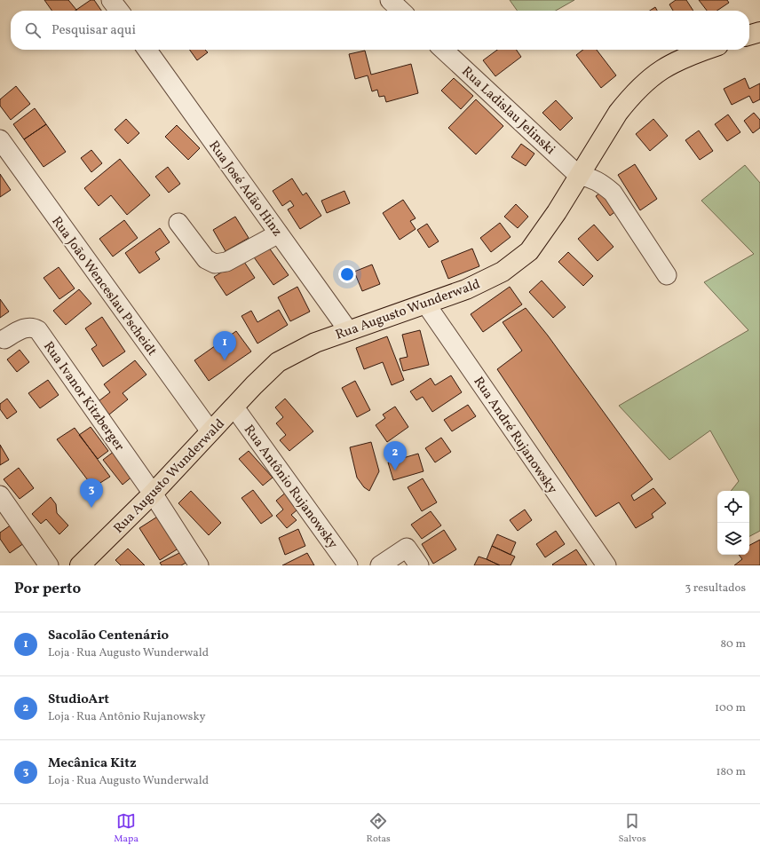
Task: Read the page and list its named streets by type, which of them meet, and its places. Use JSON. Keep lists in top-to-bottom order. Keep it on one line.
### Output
{"streets":{"main road":["Rua Augusto Wunderwald"],"street":["Rua Ladislau Jelinski","Rua José Adão Hinz","Rua João Wenceslau Pscheidt","Rua Ivanor Kitzberger","Rua André Rujanowsky","Rua Antônio Rujanowsky"]},"crossings":[["Rua Ladislau Jelinski","Rua Augusto Wunderwald"],["Rua José Adão Hinz","Rua Augusto Wunderwald"],["Rua João Wenceslau Pscheidt","Rua Augusto Wunderwald"],["Rua Augusto Wunderwald","Rua Ivanor Kitzberger"],["Rua Augusto Wunderwald","Rua André Rujanowsky"],["Rua Augusto Wunderwald","Rua Antônio Rujanowsky"]],"page":{"search":"Pesquisar aqui","pins":["1","2","3"],"heading":["Por perto","3 resultados"],"list":[{"mark":"1","name":"Sacolão Centenário","note":"Loja · Rua Augusto Wunderwald","value":"80 m"},{"mark":"2","name":"StudioArt","note":"Loja · Rua Antônio Rujanowsky","value":"100 m"},{"mark":"3","name":"Mecânica Kitz","note":"Loja · Rua Augusto Wunderwald","value":"180 m"}],"nav":["Mapa","Rotas","Salvos"]}}
